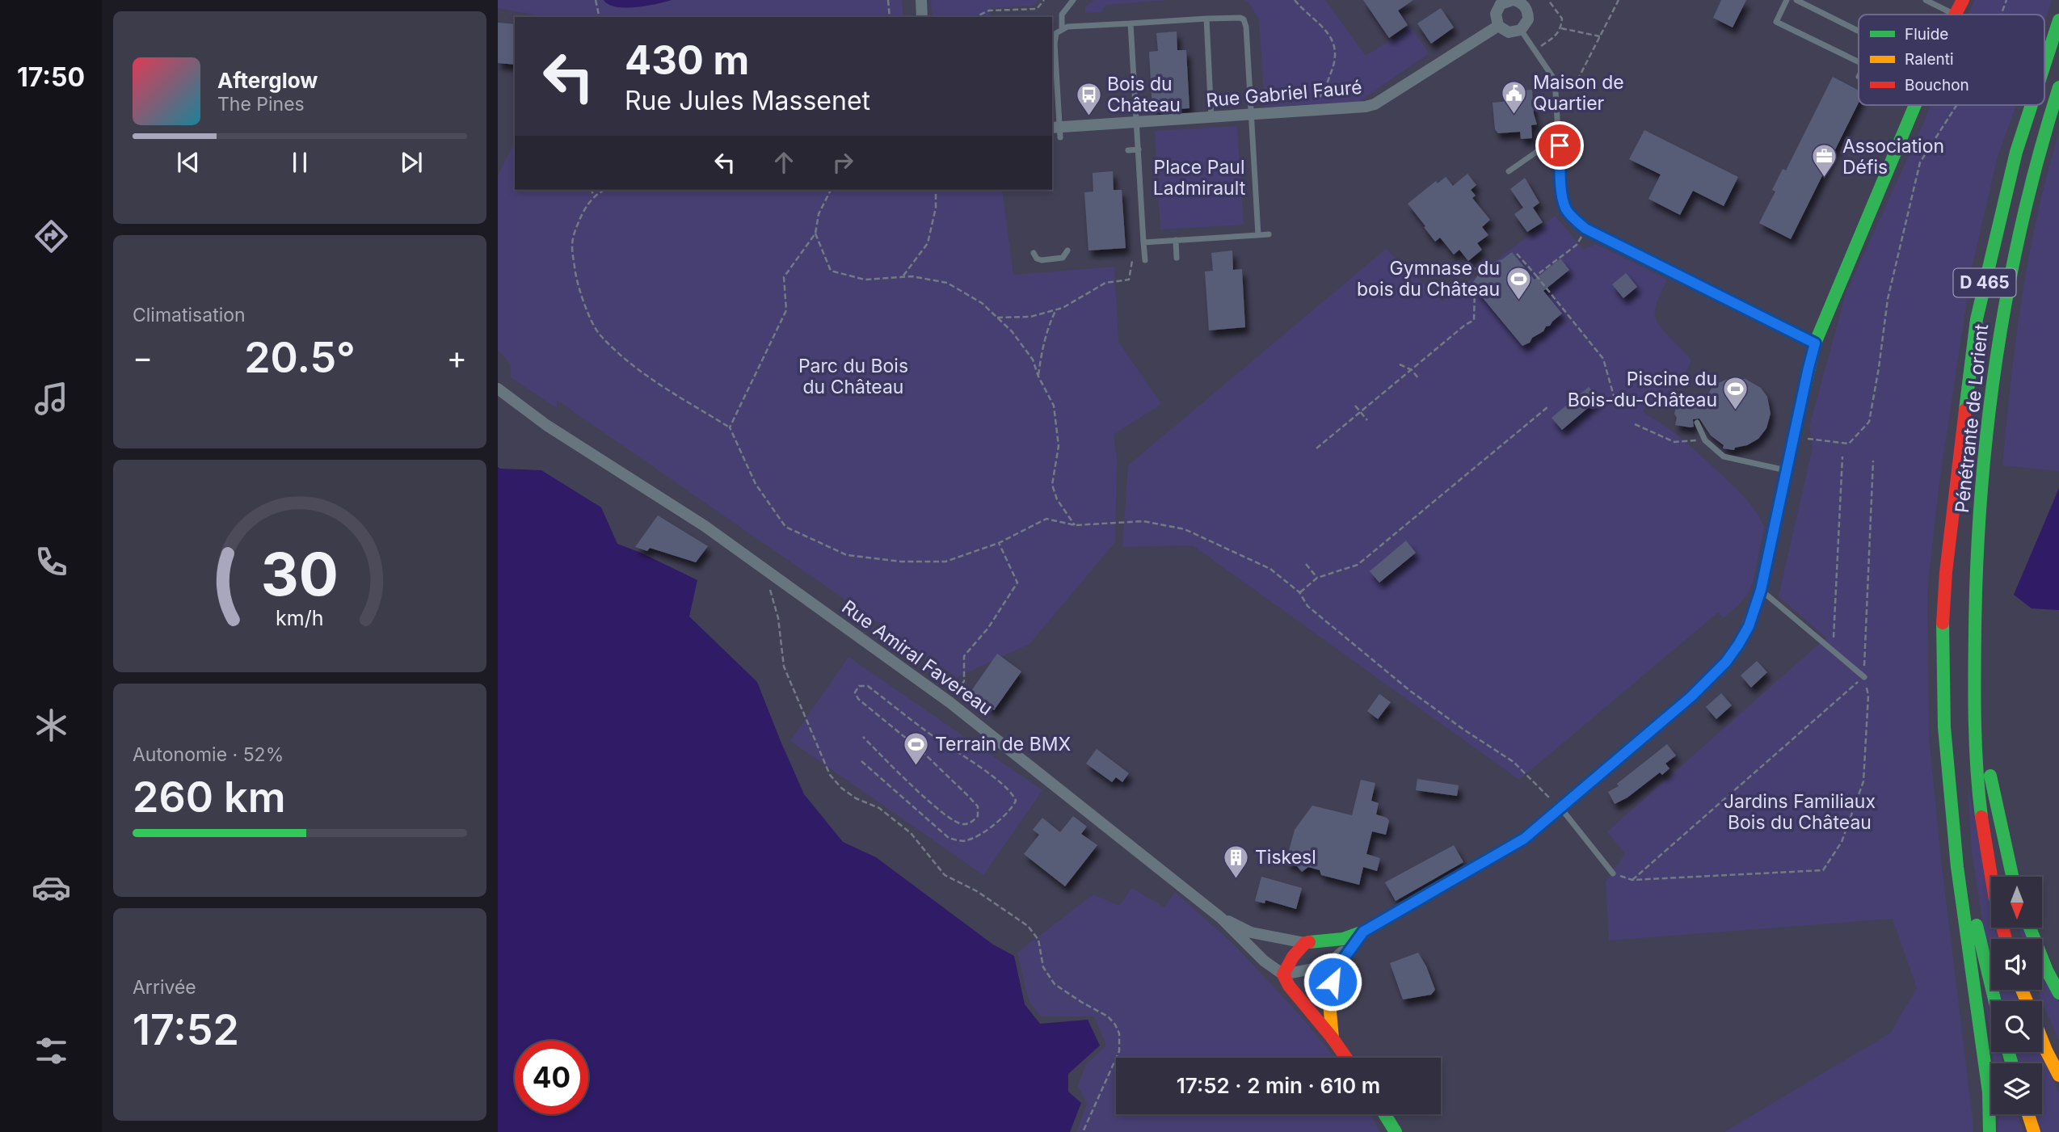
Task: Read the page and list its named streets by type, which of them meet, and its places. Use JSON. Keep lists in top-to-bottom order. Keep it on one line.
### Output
{"streets":{"main road":["D 465","Pénétrante de Lorient","Rue Amiral Favereau"],"street":["Rue Gabriel Fauré"]},"parks":["Place Paul Ladmirault","Parc du Bois du Château","Jardins Familiaux Bois du Château"],"places":{"public building":["Maison de Quartier"],"bus stop":["Bois du Château"],"office":["Association Défis"],"sports":["Gymnase du bois du Château","Piscine du Bois-du-Château","Terrain de BMX"],"building":["Tiskesl"]},"legend":["Fluide","Ralenti","Bouchon"],"north":"bottom","page":{"tabs":"17:50","turn":["430 m","Rue Jules Massenet"],"song":["Afterglow","The Pines"],"tile":["Climatisation",["Autonomie · 52%","260 km"],["Arrivée","17:52"]],"heat":["−","20.5°","+"],"limit":"40","trip":"17:52 · 2 min · 610 m","gauge":["30","km/h"]}}
